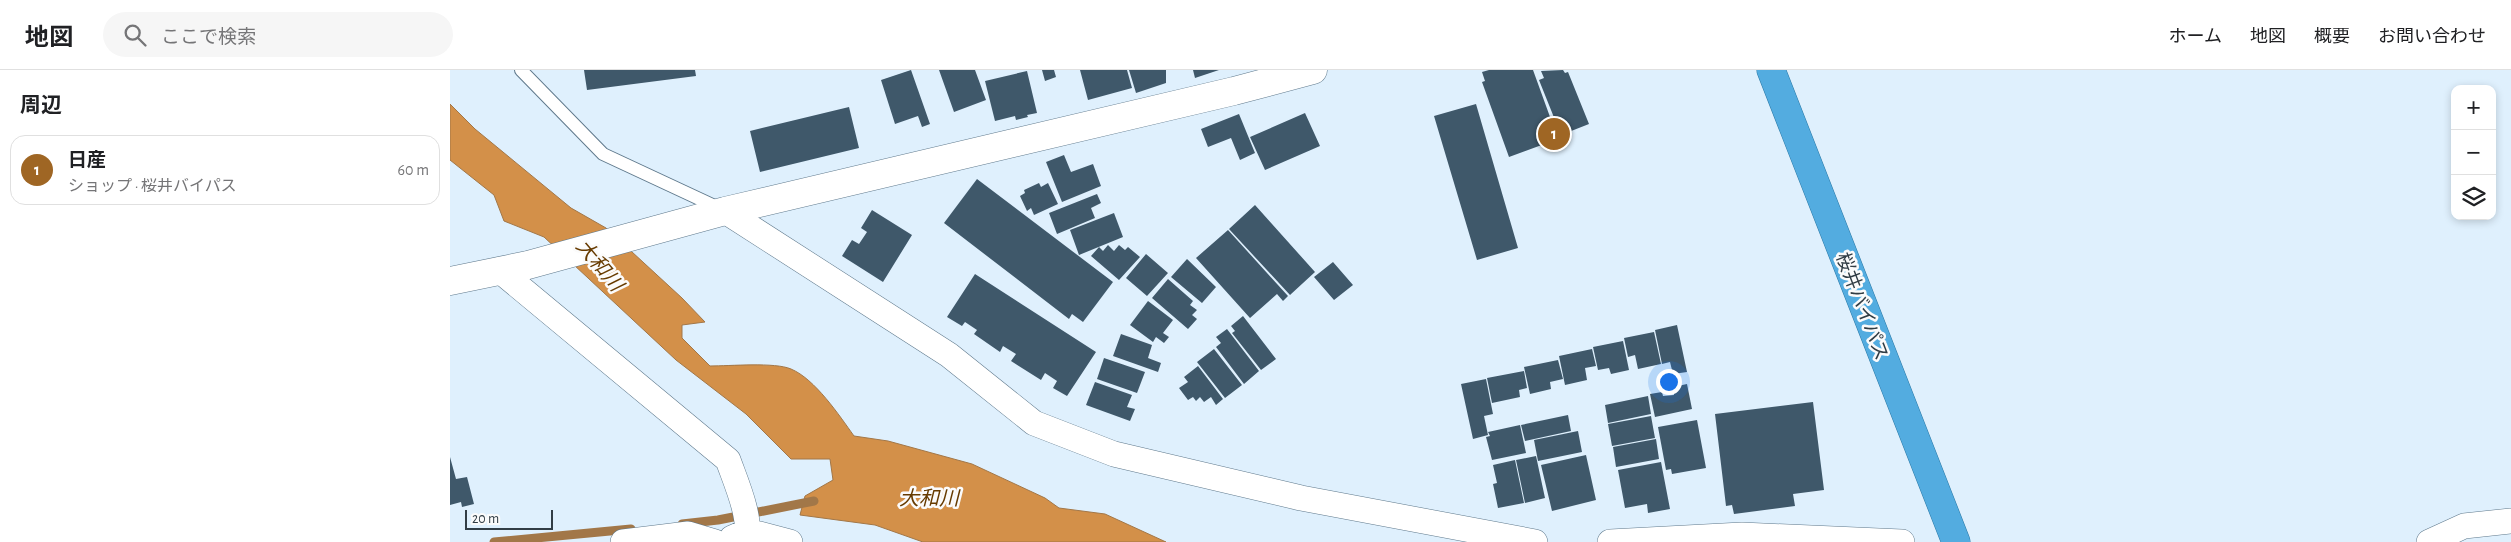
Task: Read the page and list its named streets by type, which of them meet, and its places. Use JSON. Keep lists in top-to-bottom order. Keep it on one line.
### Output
{"streets":{"highway":["桜井バイパス"]},"water":["大和川"],"scale_bar":"20 m","page":{"header":"地図","search":"ここで検索","nav":["ホーム","地図","概要","お問い合わせ"],"heading":"周辺","map_buttons":["+","−"],"pins":"1","list":[{"mark":"1","name":"日産","note":"ショップ · 桜井バイパス","value":"60 m"}],"scale":"20 m"}}
